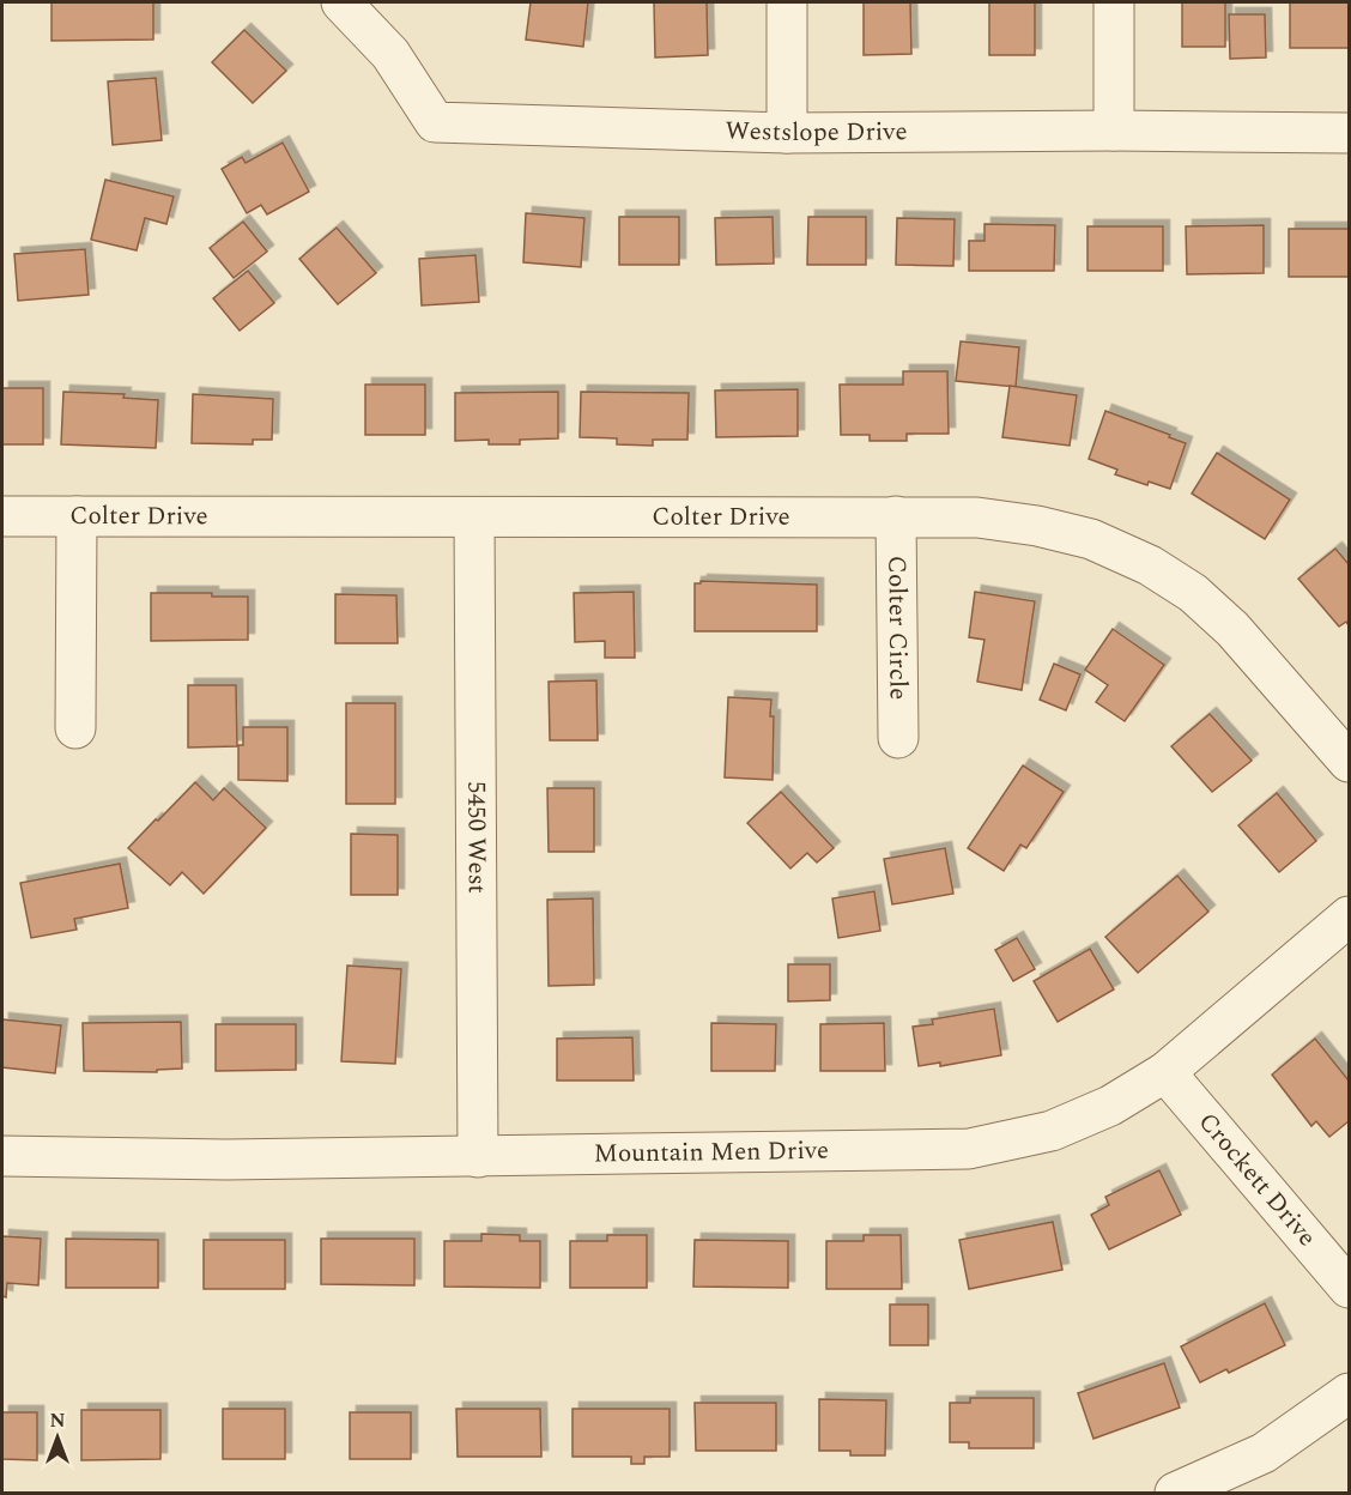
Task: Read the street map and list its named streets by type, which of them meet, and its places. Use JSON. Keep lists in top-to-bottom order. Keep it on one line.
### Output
{"streets":{"street":["Westslope Drive","Colter Drive","Colter Circle","5450 West","Mountain Men Drive","Crockett Drive"]},"crossings":[["Colter Drive","Colter Circle"],["Colter Drive","5450 West"],["5450 West","Mountain Men Drive"],["Mountain Men Drive","Crockett Drive"]],"north":"top"}
